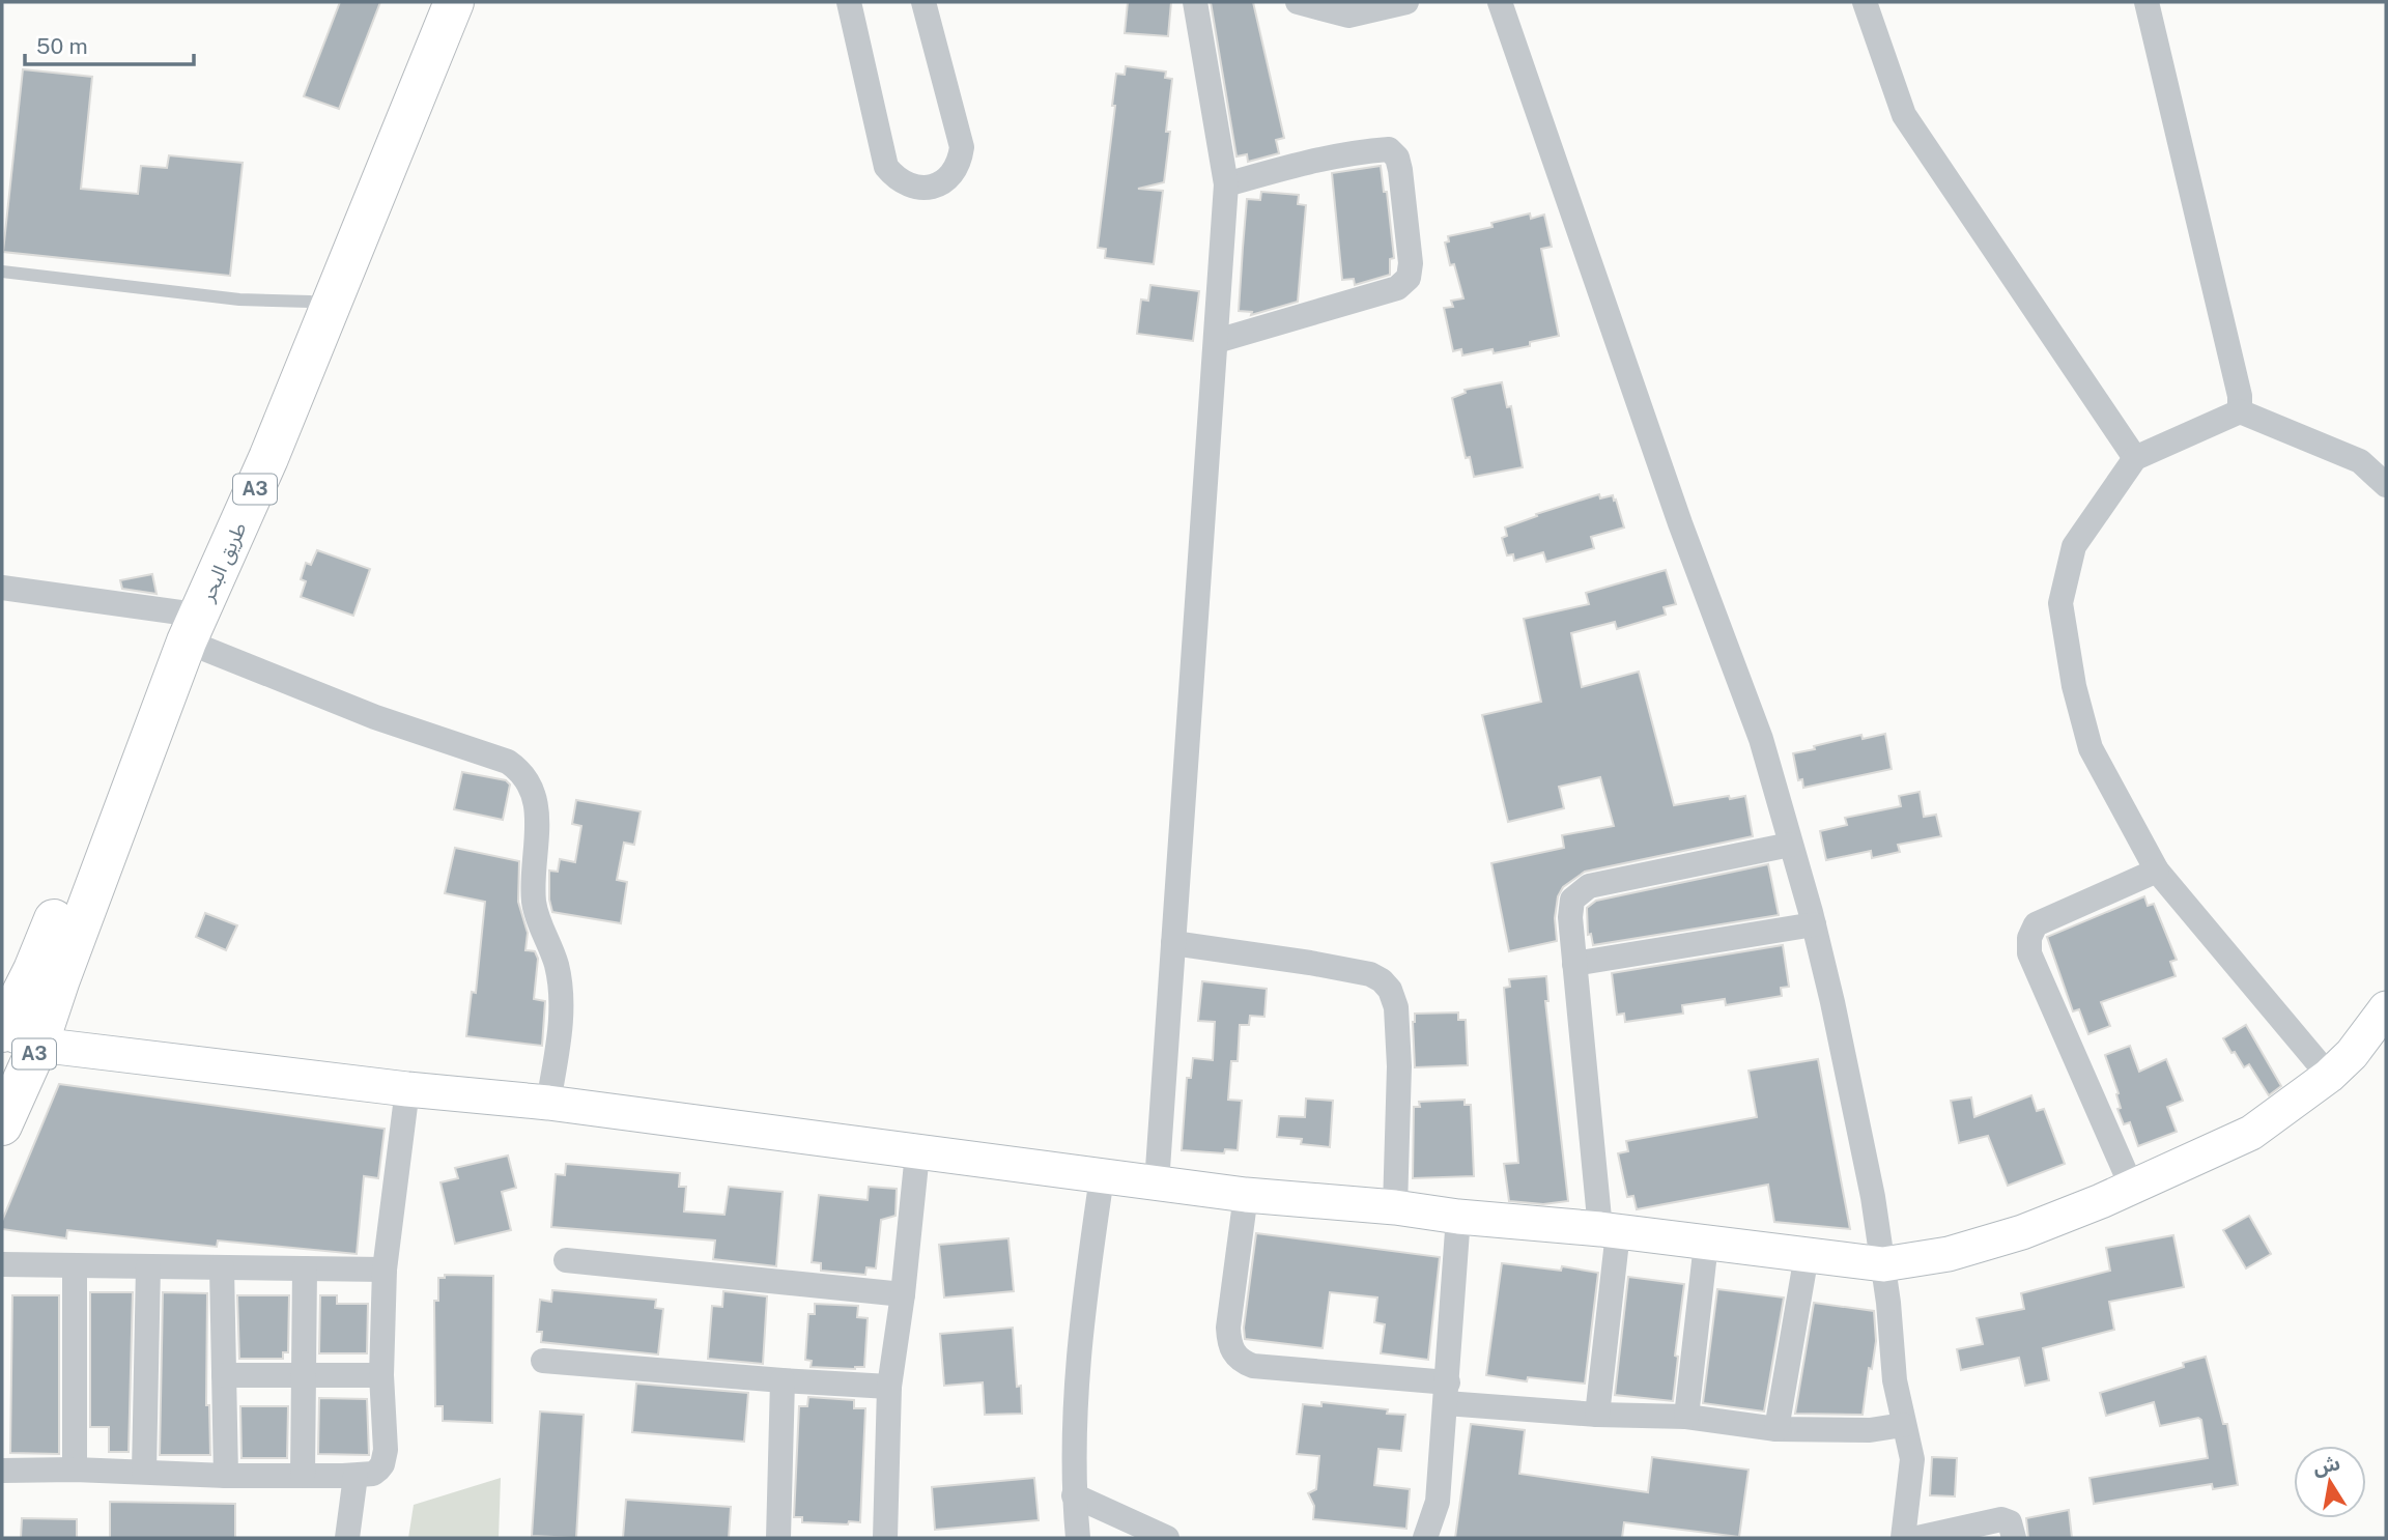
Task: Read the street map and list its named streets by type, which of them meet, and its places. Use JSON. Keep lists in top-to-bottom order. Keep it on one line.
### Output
{"streets":{"highway":["A3","طريق البحر"]},"scale_bar":"50 m","north":"top"}
